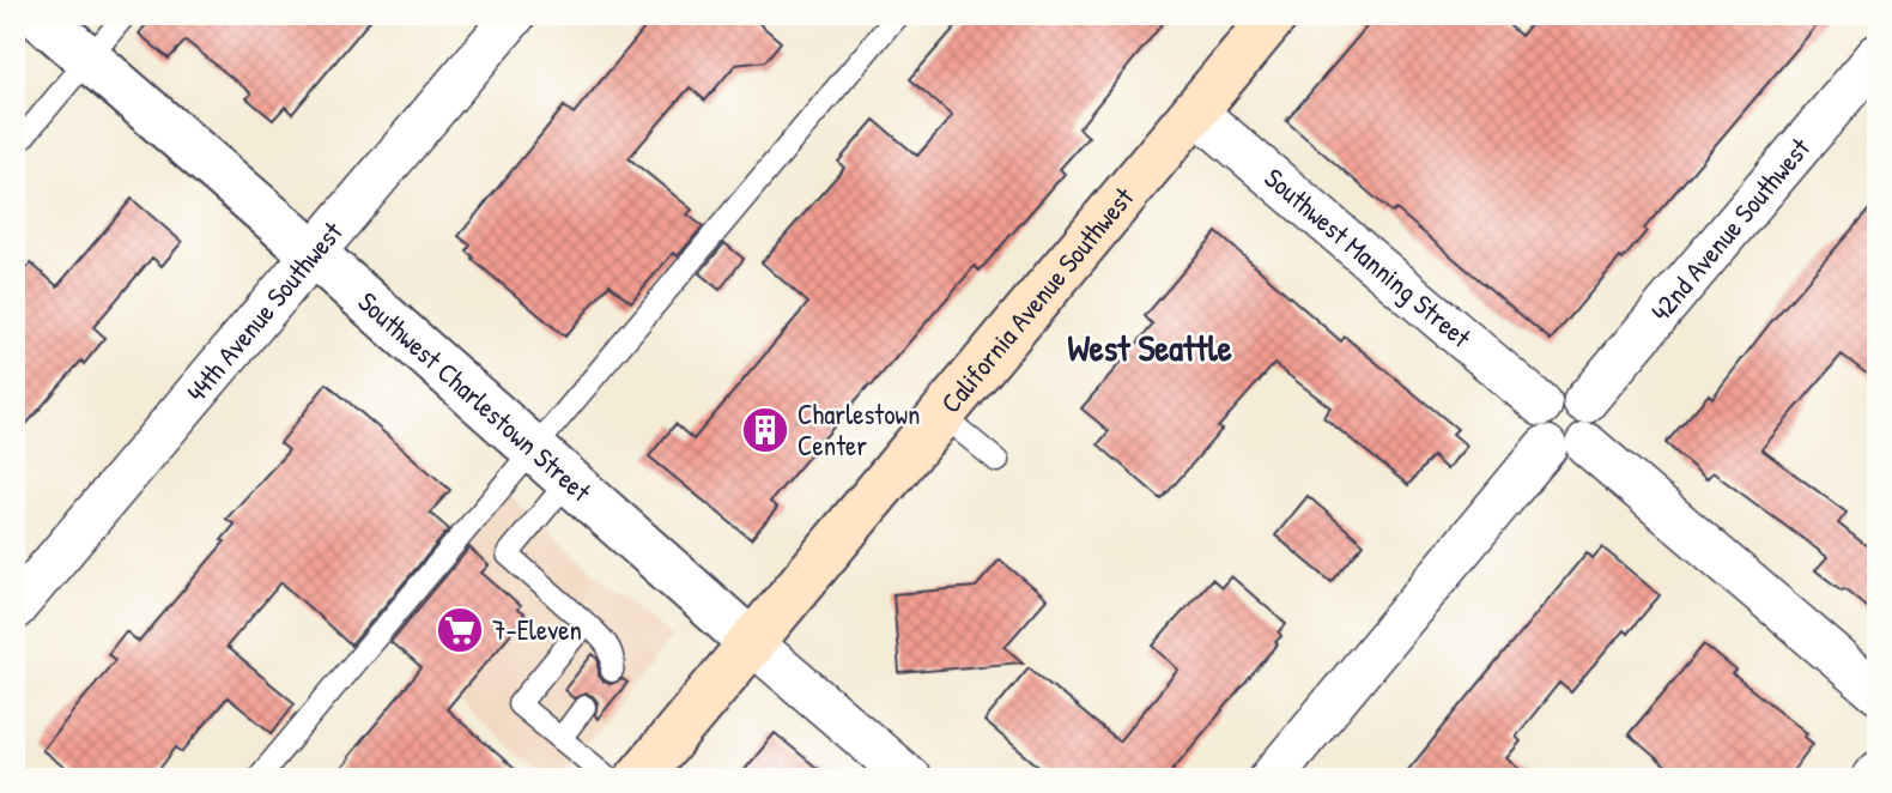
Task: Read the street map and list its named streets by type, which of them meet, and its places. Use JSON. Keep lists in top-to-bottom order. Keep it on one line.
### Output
{"streets":{"main road":["California Avenue Southwest"],"street":["42nd Avenue Southwest","Southwest Manning Street","44th Avenue Southwest","Southwest Charlestown Street"]},"crossings":[["42nd Avenue Southwest","Southwest Manning Street"],["Southwest Manning Street","California Avenue Southwest"],["California Avenue Southwest","Southwest Charlestown Street"],["44th Avenue Southwest","Southwest Charlestown Street"]],"districts":["West Seattle"],"places":{"building":["Charlestown Center"],"supermarket":["7-Eleven"]}}
